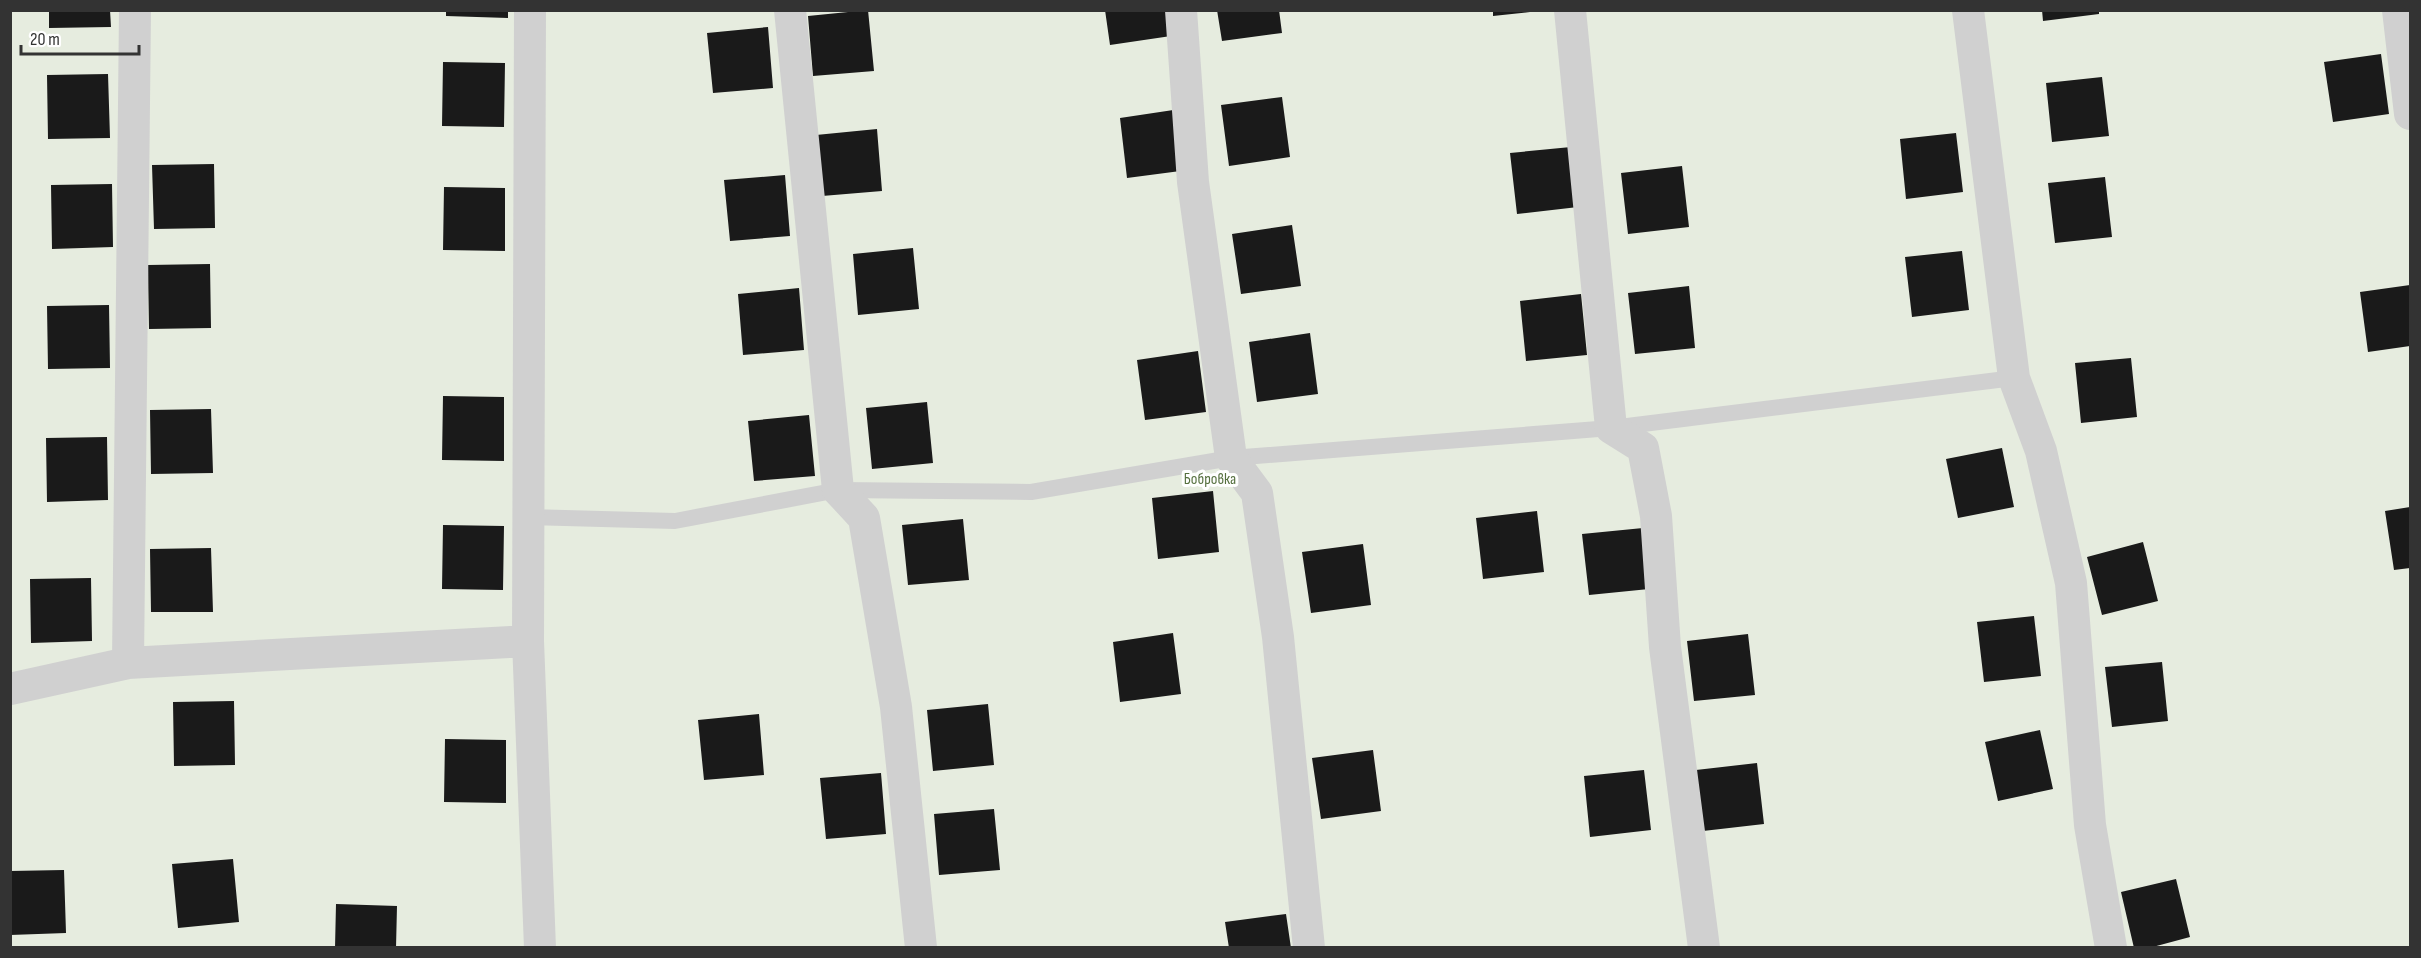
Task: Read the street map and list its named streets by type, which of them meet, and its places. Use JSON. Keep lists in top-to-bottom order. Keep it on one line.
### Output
{"parks":["Бобровка"],"scale_bar":"20 m"}
